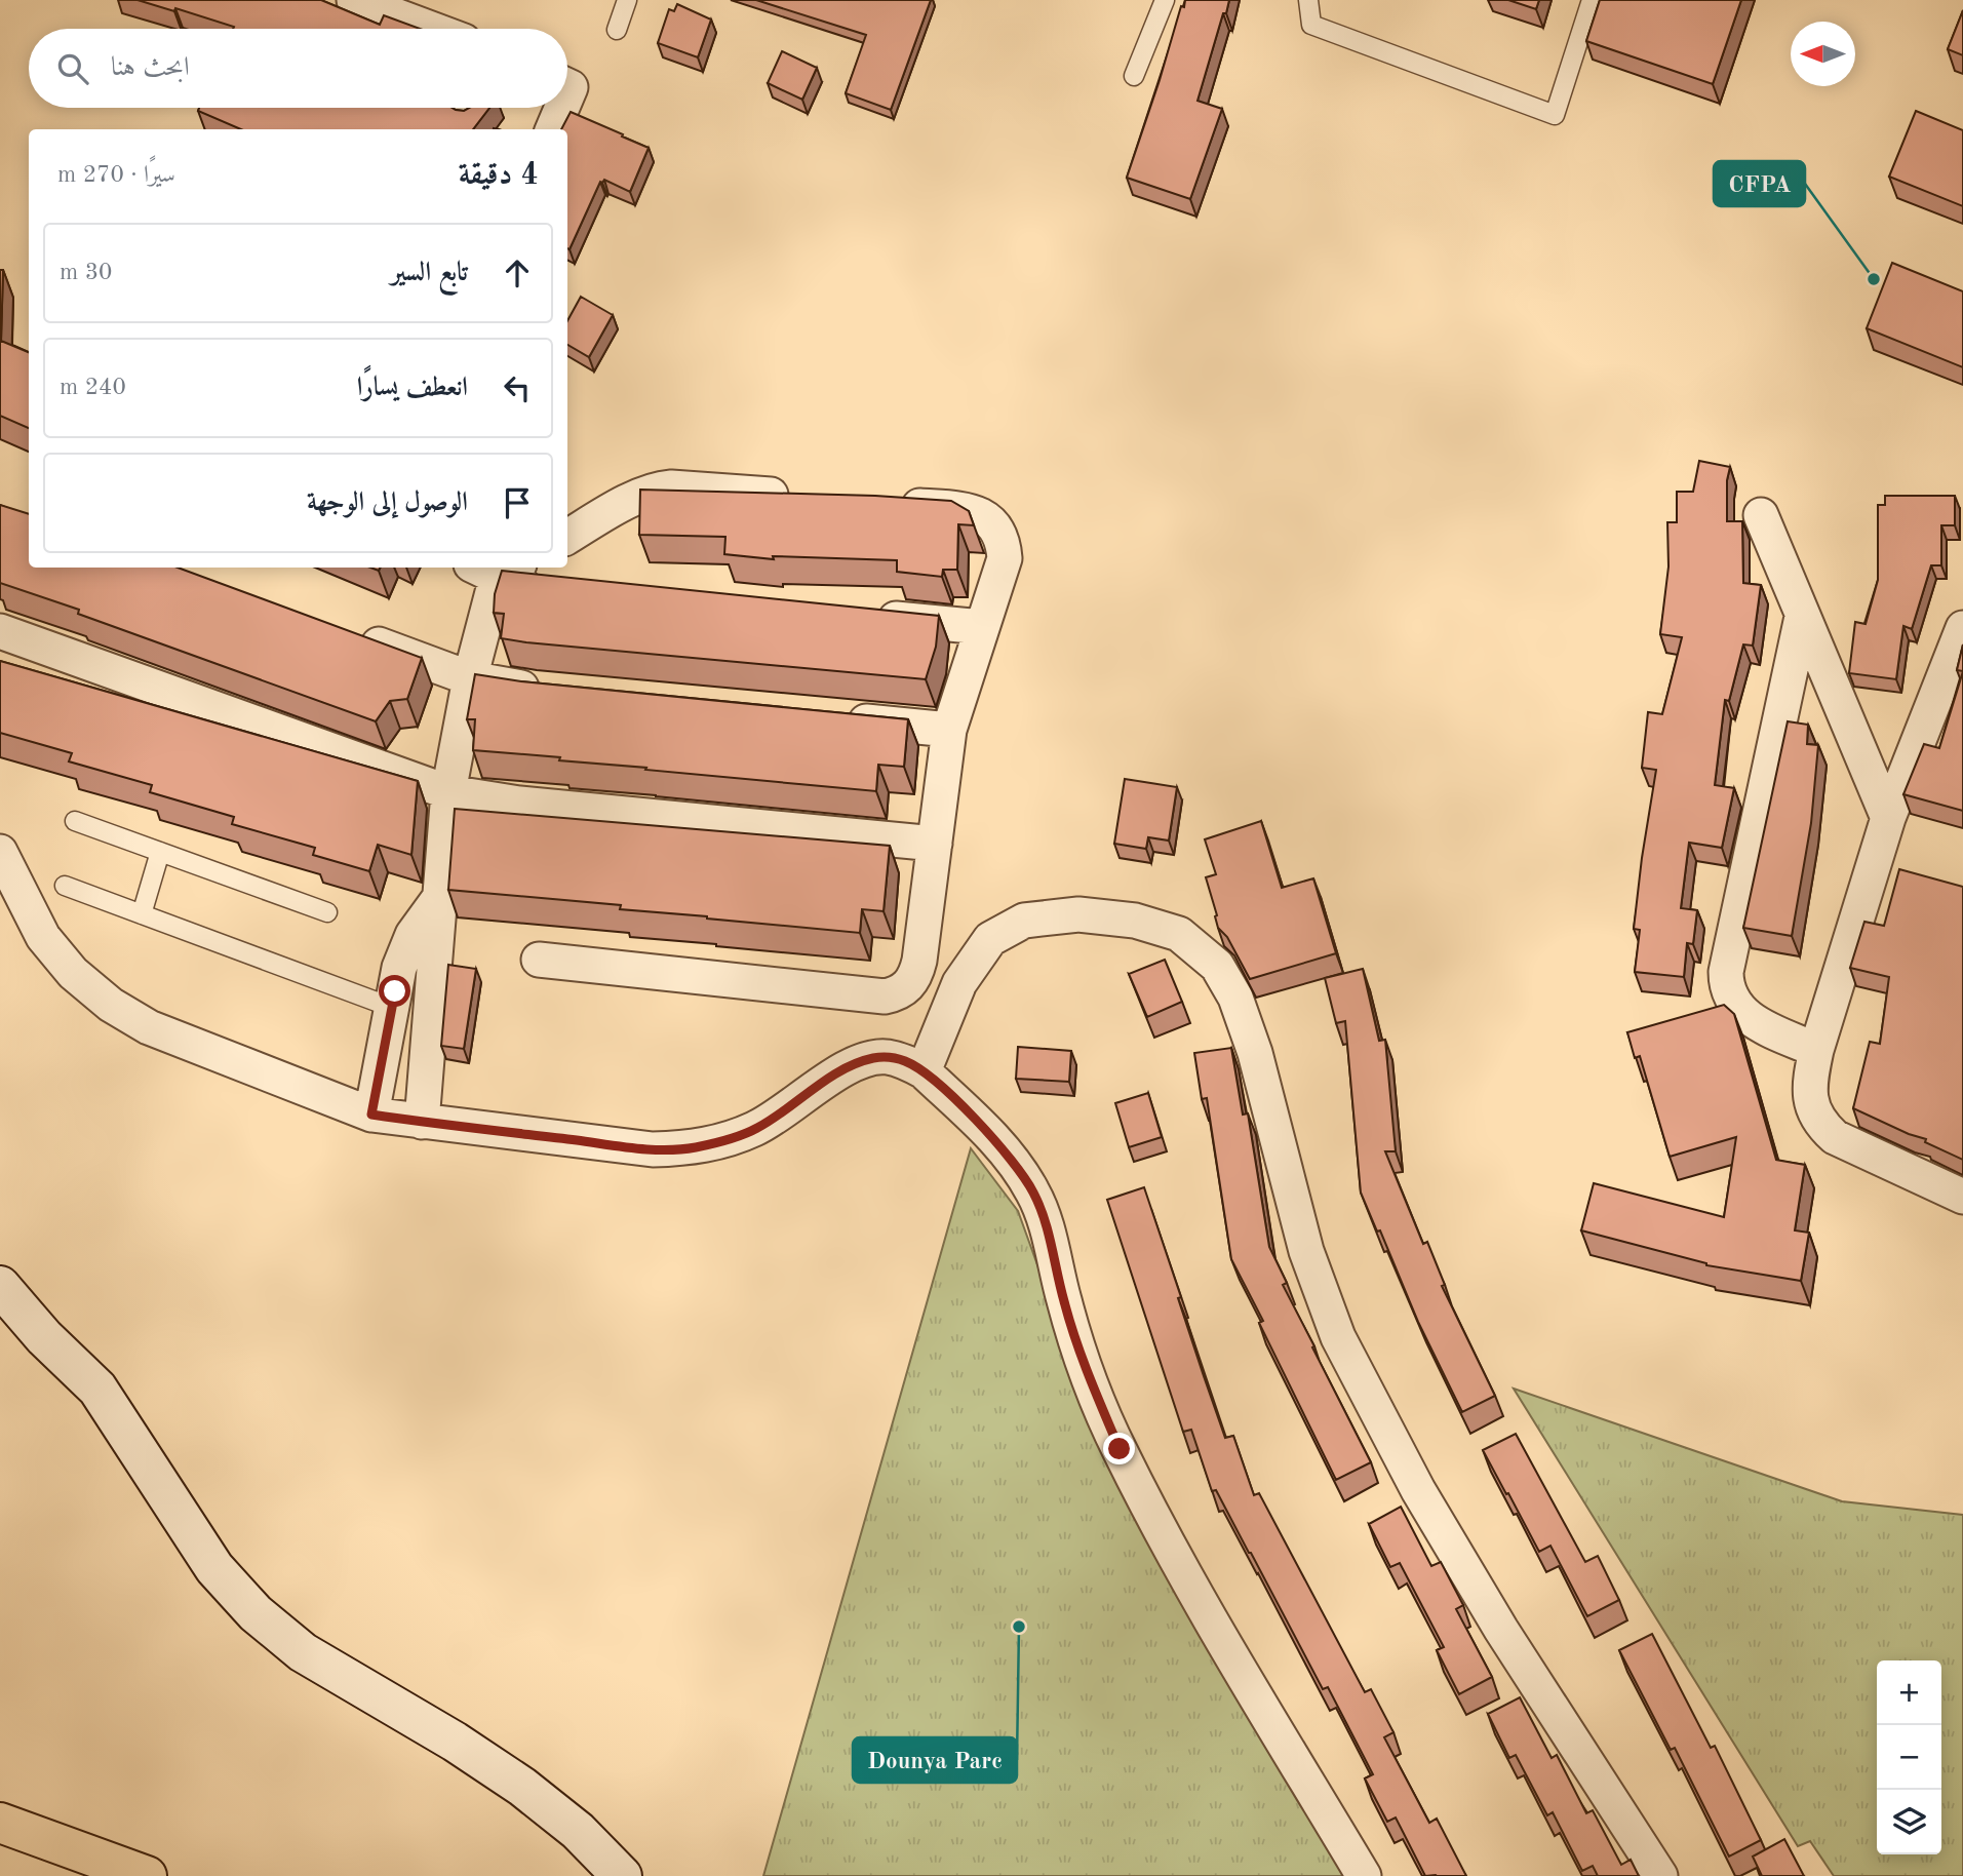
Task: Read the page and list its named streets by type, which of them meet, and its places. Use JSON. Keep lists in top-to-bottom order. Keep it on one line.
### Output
{"places":["CFPA","Dounya Parc"],"north":"left","page":{"search":"ابحث هنا","heading":["4 دقيقة","سيرًا · 270 m"],"list":[["تابع السير","30 m"],["انعطف يسارًا","240 m"],"الوصول إلى الوجهة"],"map_buttons":["+","−"]}}
